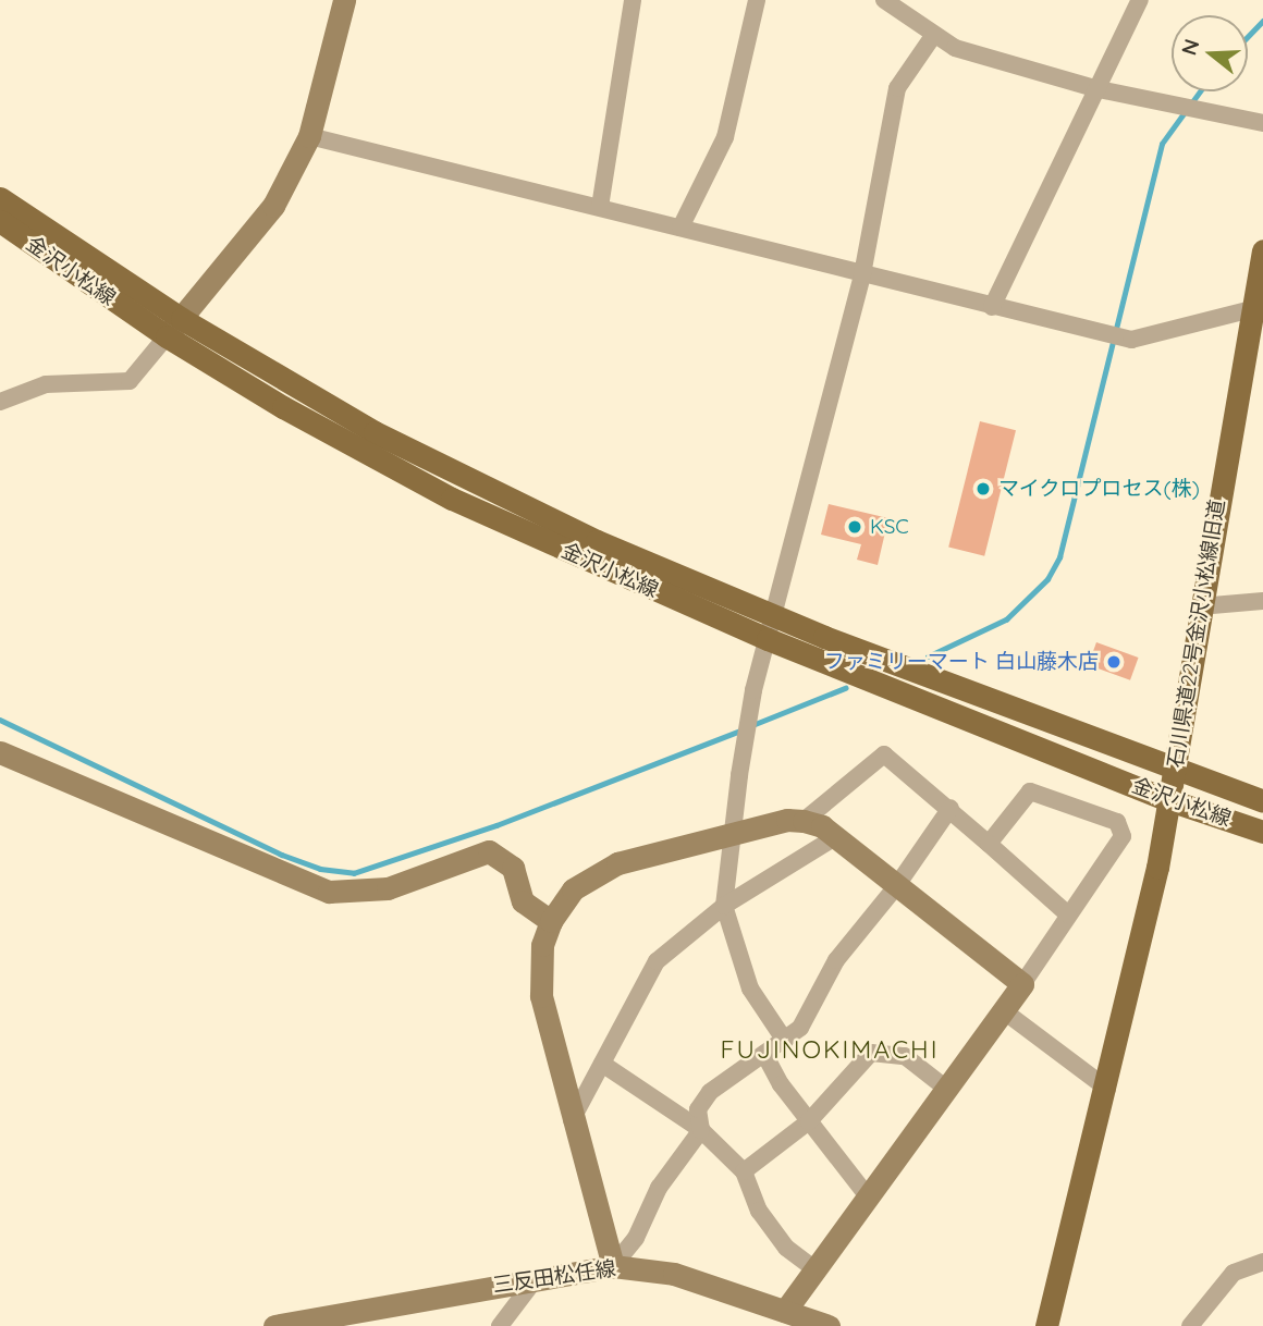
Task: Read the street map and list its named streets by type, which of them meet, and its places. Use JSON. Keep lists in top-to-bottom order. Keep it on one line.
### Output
{"streets":{"main road":["金沢小松線","石川県道22号金沢小松線旧道"],"street":["三反田松任線"]},"crossings":[["金沢小松線","石川県道22号金沢小松線旧道"]],"districts":["FUJINOKIMACHI"],"places":["マイクロプロセス(株)","KSC","ファミリーマート 白山藤木店"],"north":"left"}
